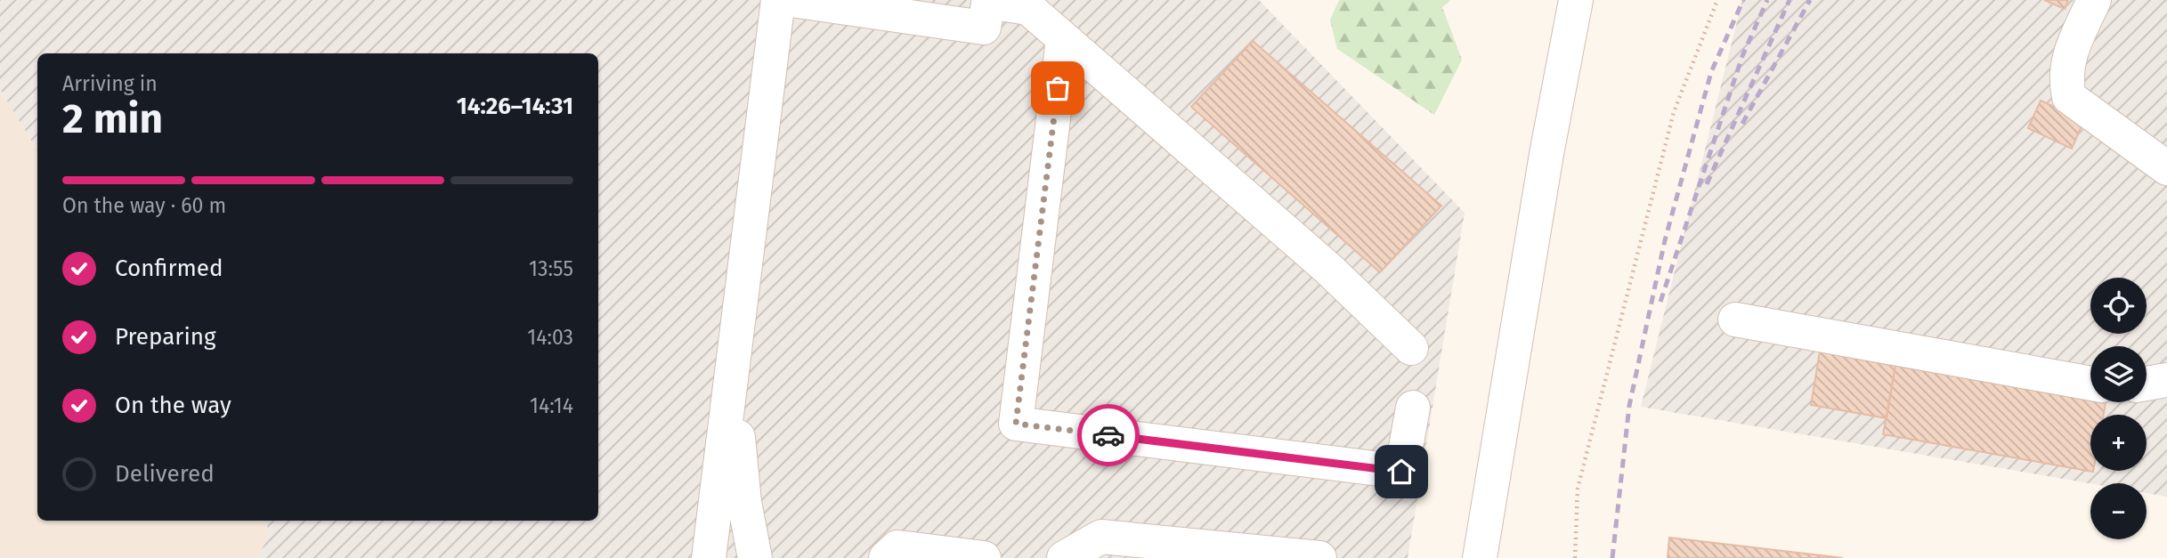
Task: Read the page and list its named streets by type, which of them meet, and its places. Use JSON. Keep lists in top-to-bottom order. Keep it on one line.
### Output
{"page":{"heading":["2 min","Arriving in","14:26–14:31"],"bar":"On the way · 60 m","list":[["Confirmed","13:55"],["Preparing","14:03"],["On the way","14:14"],"Delivered"],"map_buttons":["+","−"]}}
